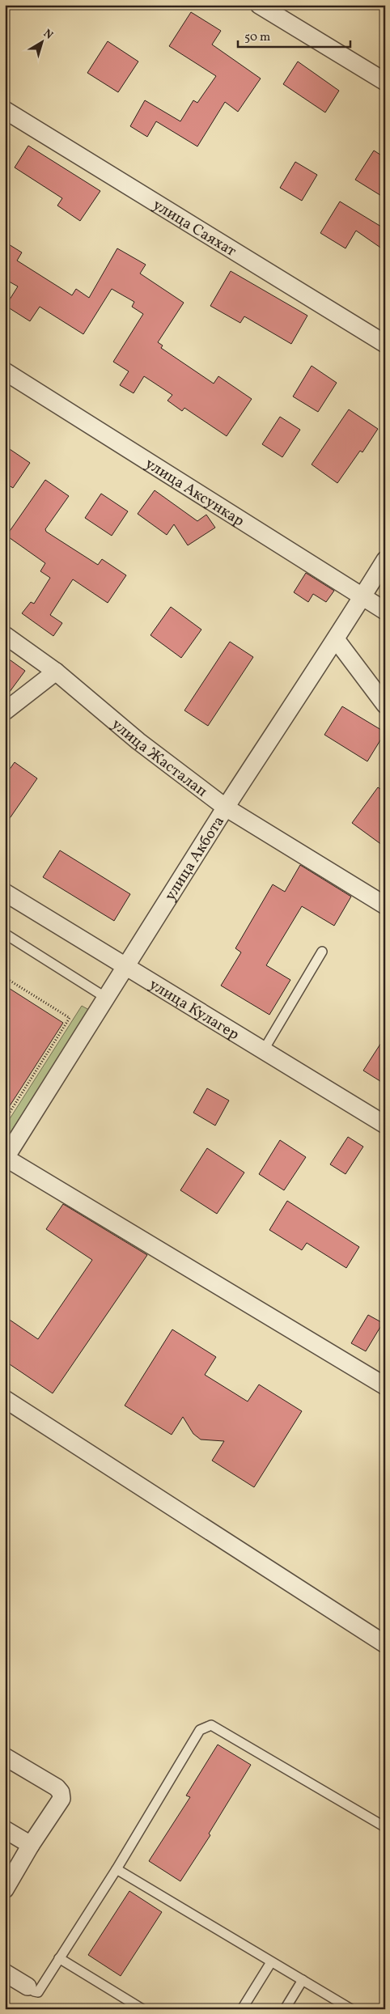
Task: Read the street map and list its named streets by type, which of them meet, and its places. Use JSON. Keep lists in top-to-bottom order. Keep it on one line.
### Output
{"streets":{"street":["улица Саяхат","улица Аксункар","улица Жасталап","улица Акбота","улица Кулагер"]},"crossings":[["улица Аксункар","улица Акбота"],["улица Жасталап","улица Акбота"],["улица Акбота","улица Кулагер"]],"scale_bar":"50 m","north":"top right"}
